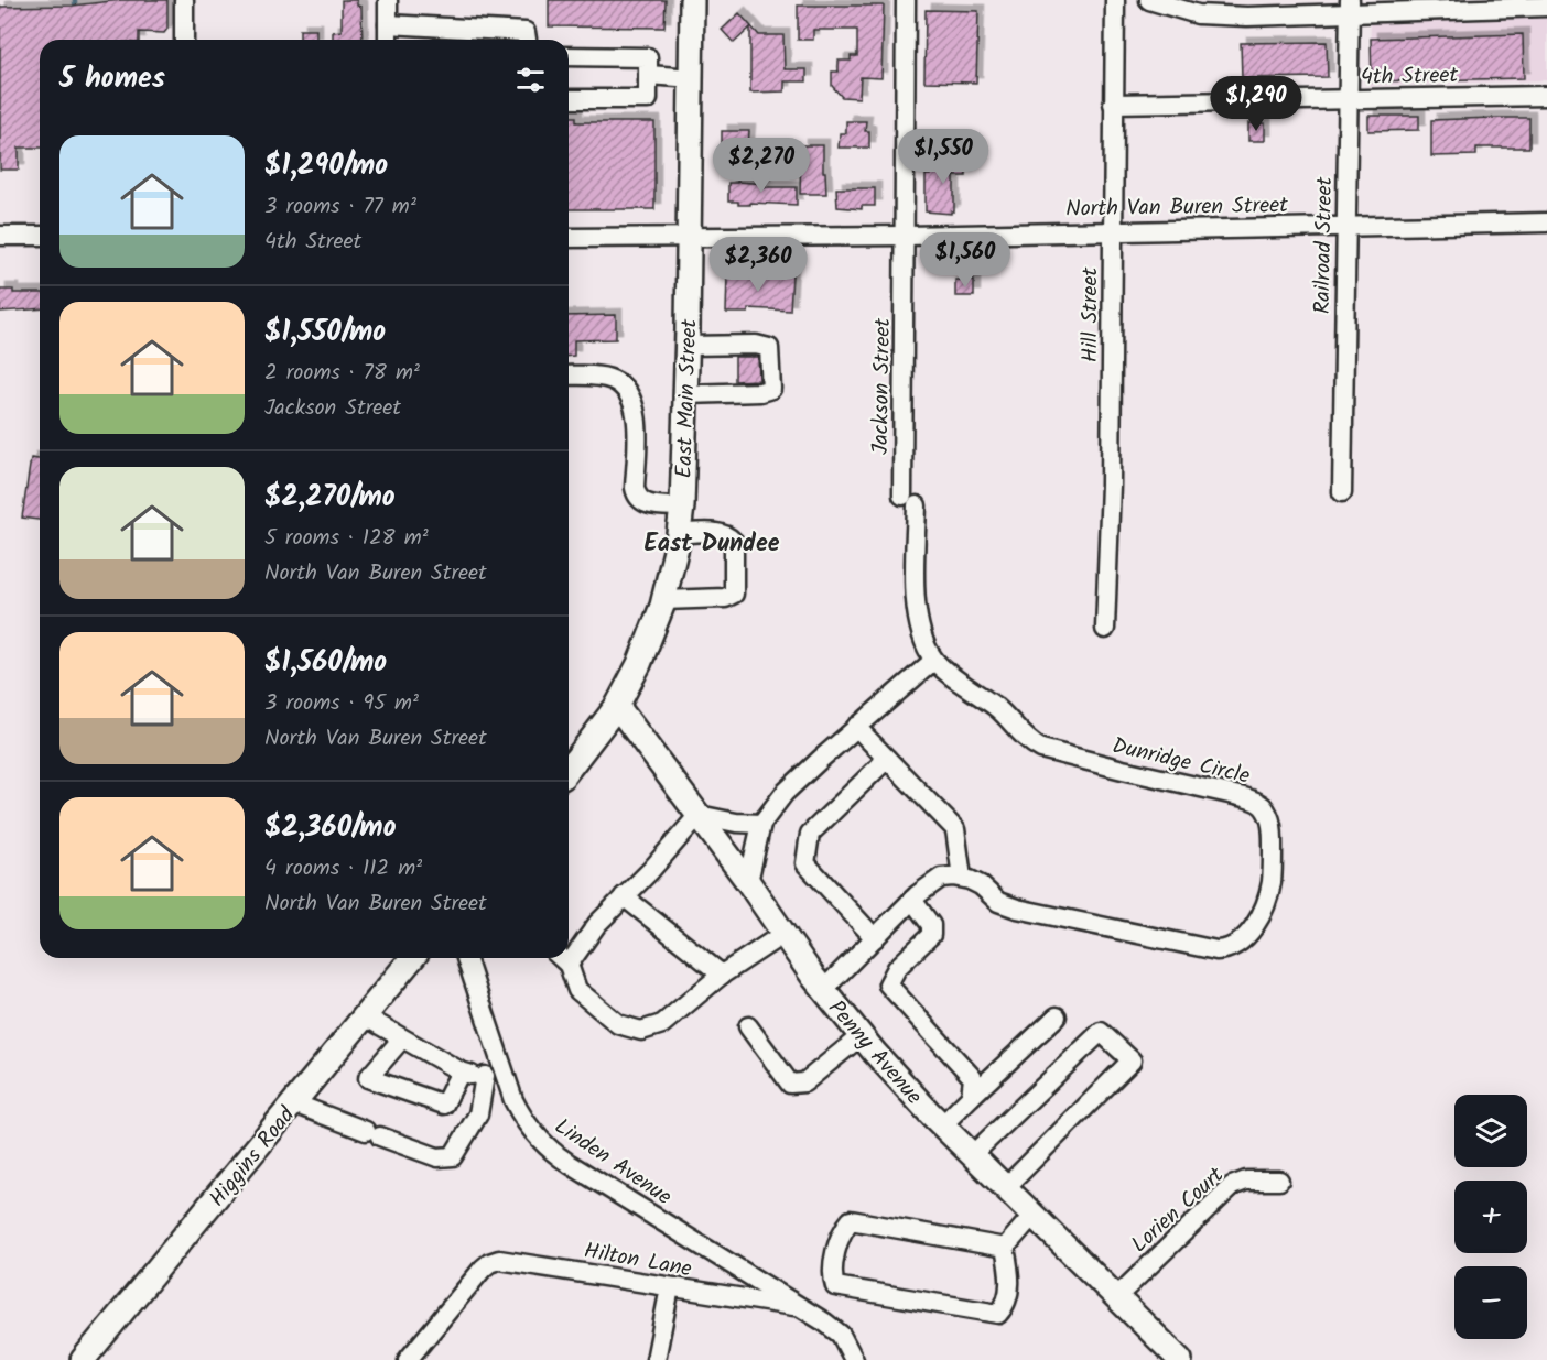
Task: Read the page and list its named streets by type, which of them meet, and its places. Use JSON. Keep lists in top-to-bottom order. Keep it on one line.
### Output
{"streets":{"main road":["East Main Street","Penny Avenue","Higgins Road"],"street":["4th Street","North Van Buren Street","Railroad Street","Hill Street","Jackson Street","Dunridge Circle","Linden Avenue","Lorien Court","Hilton Lane"]},"crossings":[["4th Street","Railroad Street"],["4th Street","Hill Street"],["North Van Buren Street","Railroad Street"],["North Van Buren Street","Hill Street"],["North Van Buren Street","Jackson Street"],["North Van Buren Street","East Main Street"],["Jackson Street","Dunridge Circle"],["East Main Street","Penny Avenue"],["Penny Avenue","Lorien Court"],["Linden Avenue","Hilton Lane"]],"districts":["East Dundee"],"page":{"heading":"5 homes","price":["$1,290","$1,550","$2,270","$1,560","$2,360"],"list":[{"name":"$1,290/mo","note":"3 rooms · 77 m² · 4th Street"},{"name":"$1,550/mo","note":"2 rooms · 78 m² · Jackson Street"},{"name":"$2,270/mo","note":"5 rooms · 128 m² · North Van Buren Street"},{"name":"$1,560/mo","note":"3 rooms · 95 m² · North Van Buren Street"},{"name":"$2,360/mo","note":"4 rooms · 112 m² · North Van Buren Street"}],"map_buttons":["+","−"]}}
